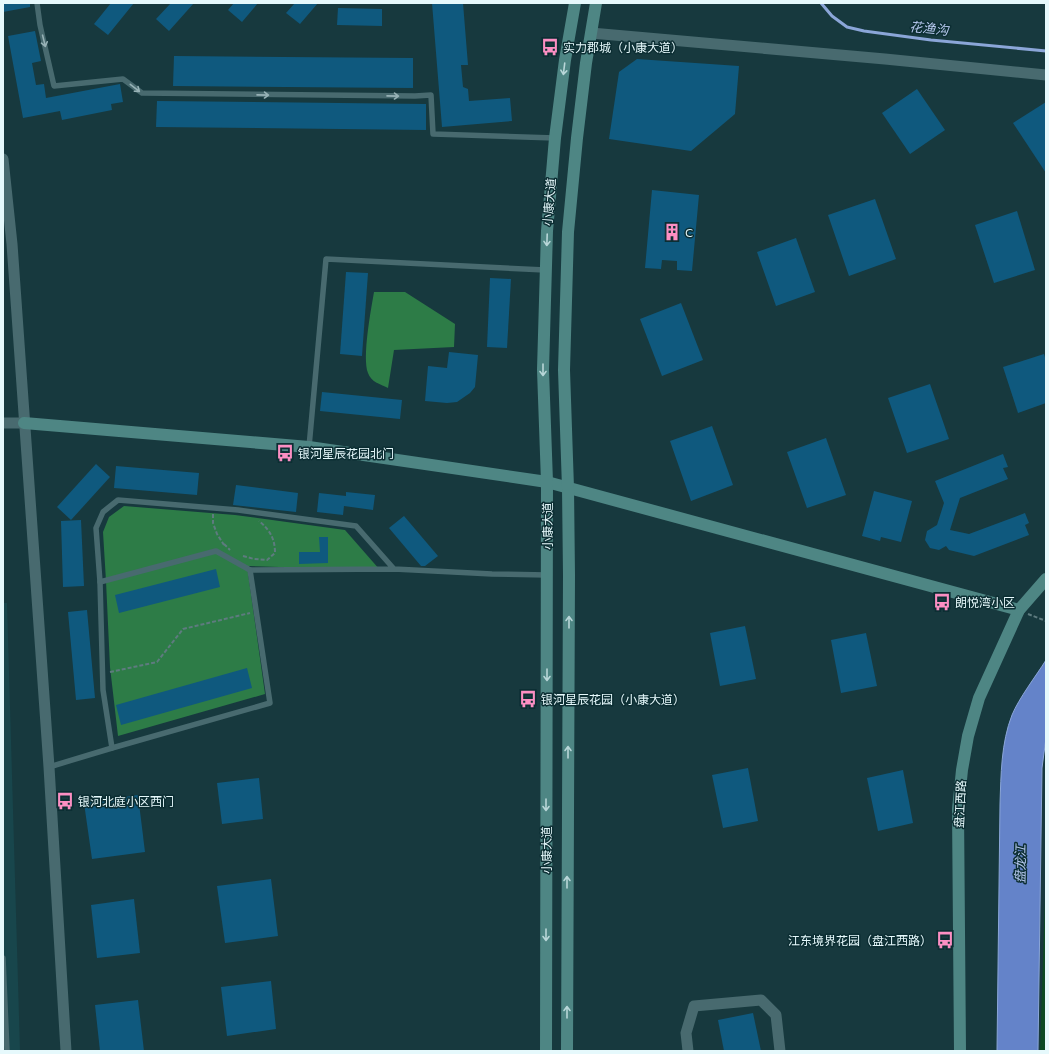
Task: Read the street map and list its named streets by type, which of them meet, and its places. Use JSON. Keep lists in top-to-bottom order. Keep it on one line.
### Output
{"streets":{"main road":["小康大道","盘江西路"]},"water":["花渔沟","盘龙江"],"places":{"bus stop":["实力郡城（小康大道）","银河星辰花园北门","朗悦湾小区","银河星辰花园（小康大道）","银河北庭小区西门","江东境界花园（盘江西路）"],"building":["C"]}}
